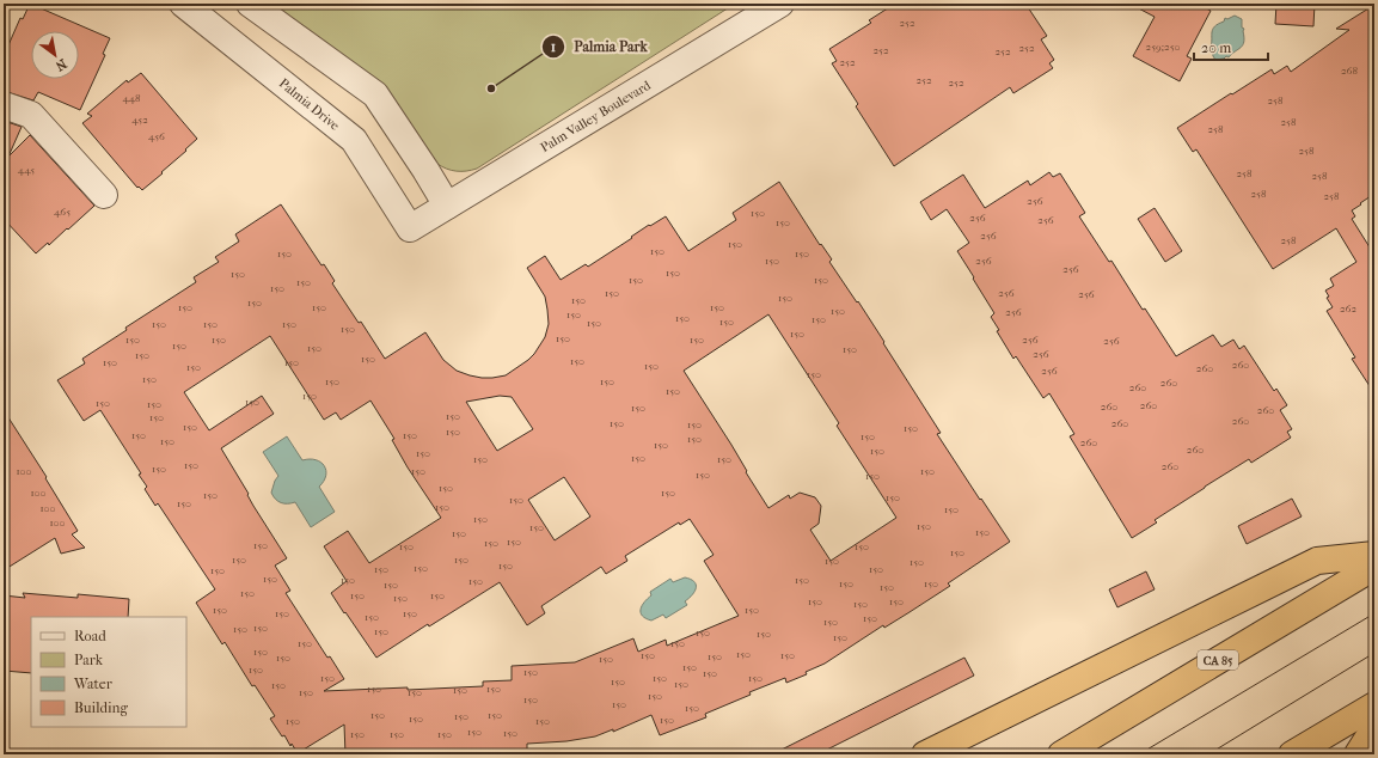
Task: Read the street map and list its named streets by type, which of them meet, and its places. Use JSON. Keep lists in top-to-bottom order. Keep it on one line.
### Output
{"streets":{"highway":["CA 85"],"street":["Palmia Drive","Palm Valley Boulevard"]},"crossings":[["Palmia Drive","Palm Valley Boulevard"]],"places":["Palmia Park"],"house_numbers":["252","259;250","252","252","252","252","268","252","252","448","258","452","258","258","456","258","445","258","258","258","258","256","465","150","256","256","150","256","258","150","150","150","150","150","256","256","150","150","150","150","150","150","150","256","256","150","150","150","150","150","150","262","150","256","150","150","150","150","150","150","150","150","150","150","150","150","150","150","256","256","150","150","150","256","150","150","150","150","150","260","150","150","260","256","150","150","150","150","260","260","150","150","150","150","150","260","260","150","260","150","150","260","150","260","150","150","150","150","150","150","150","150","150","260","150","260","150","150","150","150","150","150","260","150","100","150","150","150","150","150","100","150","150","150","150","150","150","100","150","150","100","150","150","150","150","150","150","150","150","150","150","150","150","150","150","150","150","150","150","150","150","150","150","150","150","150","150","150","150","150","150","150","150","150","150","150","150","150","150","150","150","150","150","150","150","150","150","150","150","150","150","150","150","150","150","150","150","150","150","150","150","150","150","150","150","150","150","150","150","150","150","150","150","150","150","150","150","150","150","150","150","150","150","150","150","150","150","150"],"legend":["Road","Park","Water","Building"],"scale_bar":"20 m","north":"bottom right"}
